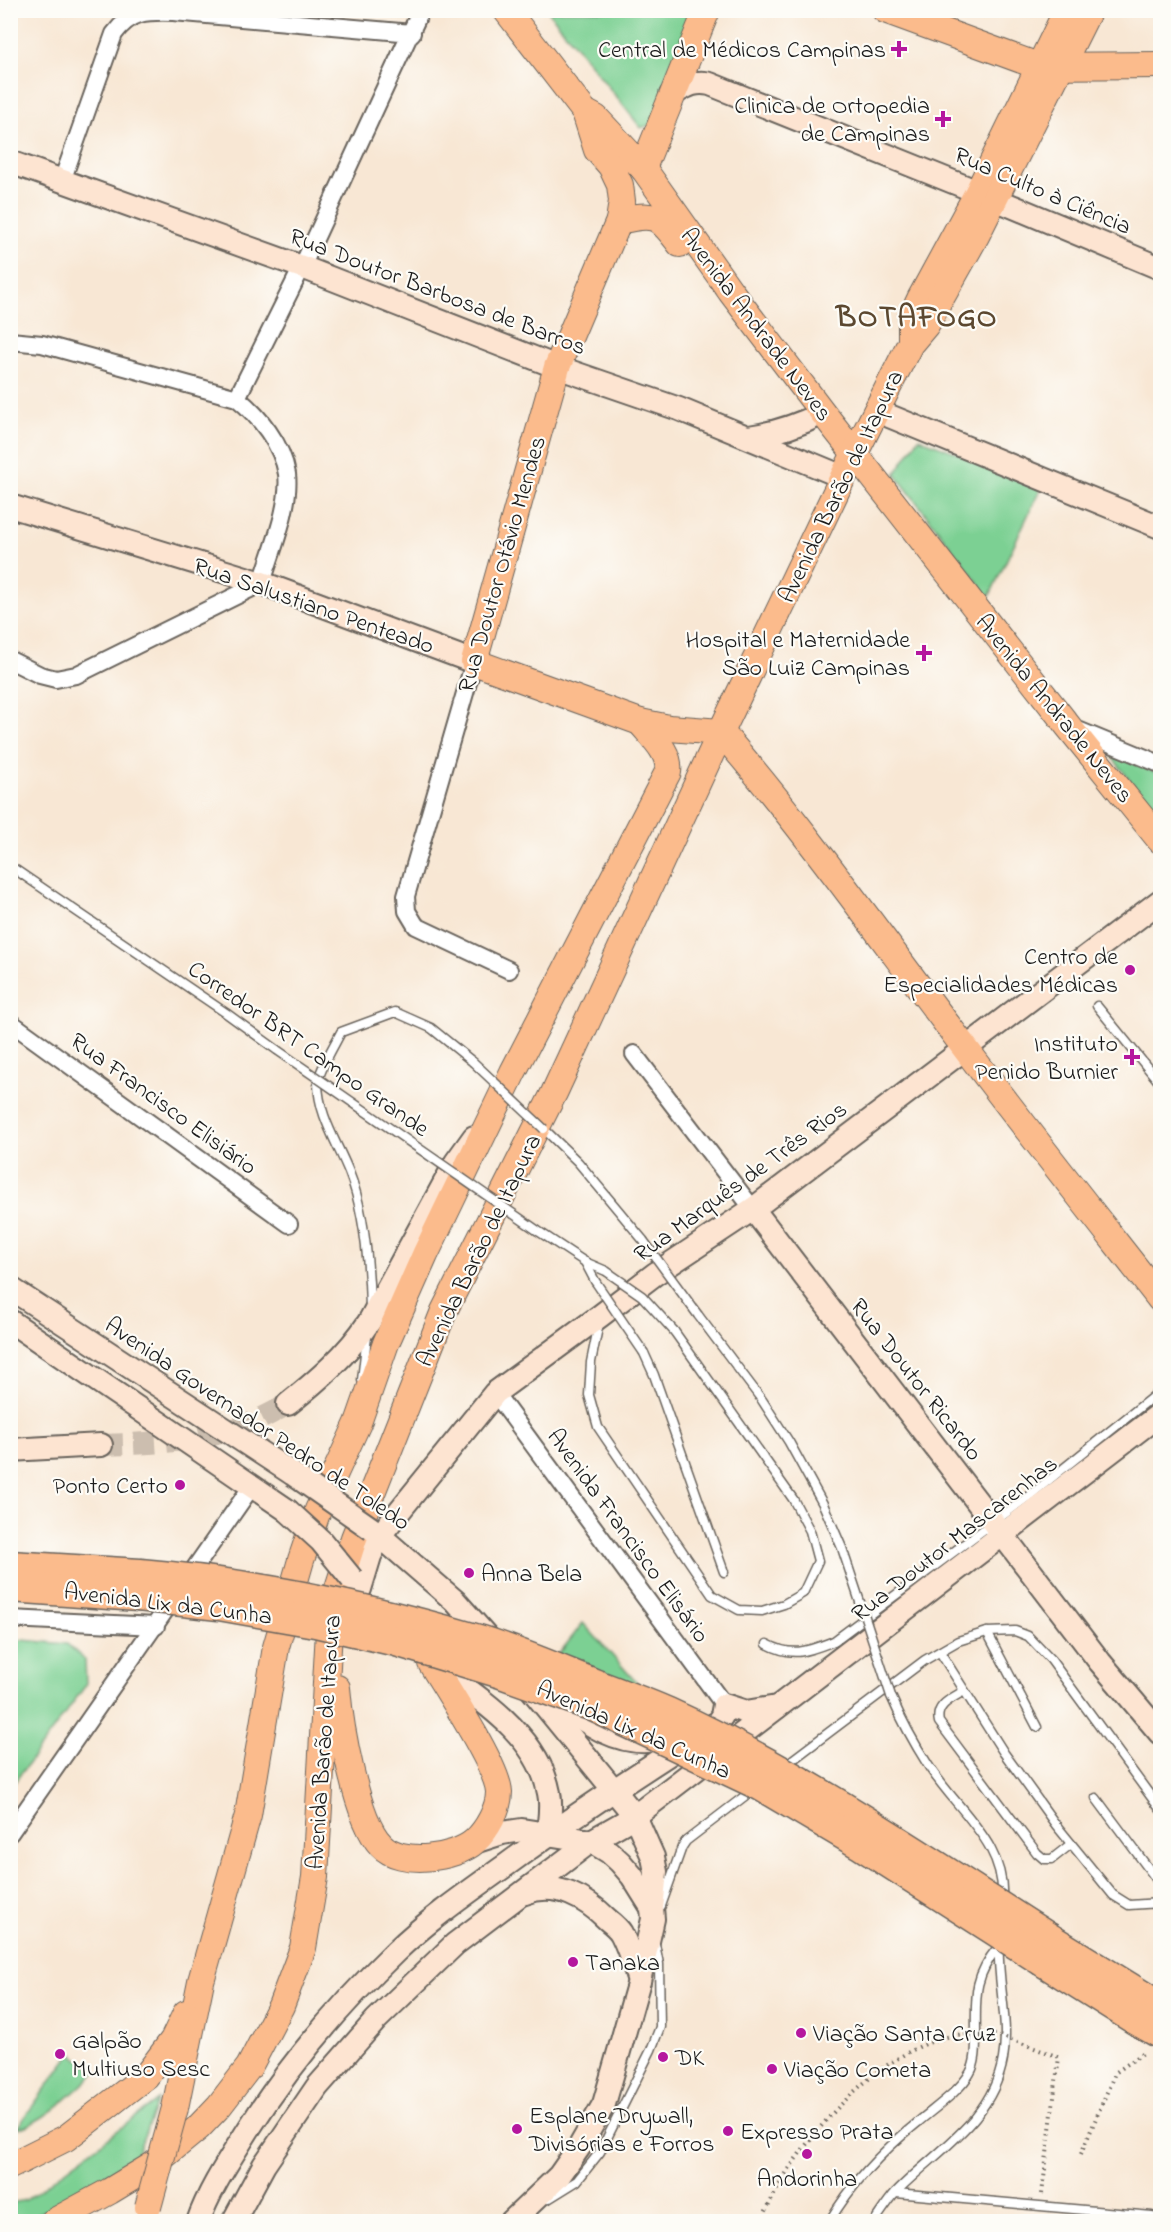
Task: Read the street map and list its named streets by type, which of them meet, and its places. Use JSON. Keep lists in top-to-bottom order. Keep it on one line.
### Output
{"streets":{"highway":["Avenida Lix da Cunha"],"main road":["Rua Culto à Ciência","Rua Doutor Barbosa de Barros","Avenida Andrade Neves","Avenida Barão de Itapura","Rua Doutor Otávio Mendes","Rua Salustiano Penteado","Rua Marquês de Três Rios","Rua Doutor Ricardo","Avenida Governador Pedro de Toledo","Rua Doutor Mascarenhas"],"street":["Rua Francisco Elisiário","Avenida Francisco Elisário"],"lane":["Corredor BRT Campo Grande"]},"crossings":[["Rua Culto à Ciência","Avenida Barão de Itapura"],["Rua Doutor Barbosa de Barros","Avenida Barão de Itapura"],["Rua Doutor Barbosa de Barros","Rua Doutor Otávio Mendes"],["Avenida Andrade Neves","Avenida Barão de Itapura"],["Avenida Andrade Neves","Rua Doutor Otávio Mendes"],["Avenida Barão de Itapura","Rua Salustiano Penteado"],["Rua Doutor Otávio Mendes","Rua Salustiano Penteado"],["Corredor BRT Campo Grande","Rua Marquês de Três Rios"],["Rua Marquês de Três Rios","Rua Doutor Ricardo"],["Rua Marquês de Três Rios","Avenida Governador Pedro de Toledo"],["Rua Marquês de Três Rios","Avenida Francisco Elisário"],["Rua Doutor Ricardo","Rua Doutor Mascarenhas"],["Avenida Governador Pedro de Toledo","Rua Doutor Mascarenhas"]],"districts":["BOTAFOGO"],"places":{"health":["Central de Médicos Campinas","Clinica de Ortopedia de Campinas","Hospital e Maternidade São Luiz Campinas","Instituto Penido Burnier"],"other":["Centro de Especialidades Médicas","Ponto Certo","Anna Bela","Tanaka","Viação Santa Cruz","Galpão Multiuso Sesc","DK","Viação Cometa","Esplane Drywall, Divisórias e Forros","Expresso Prata","Andorinha"]}}
